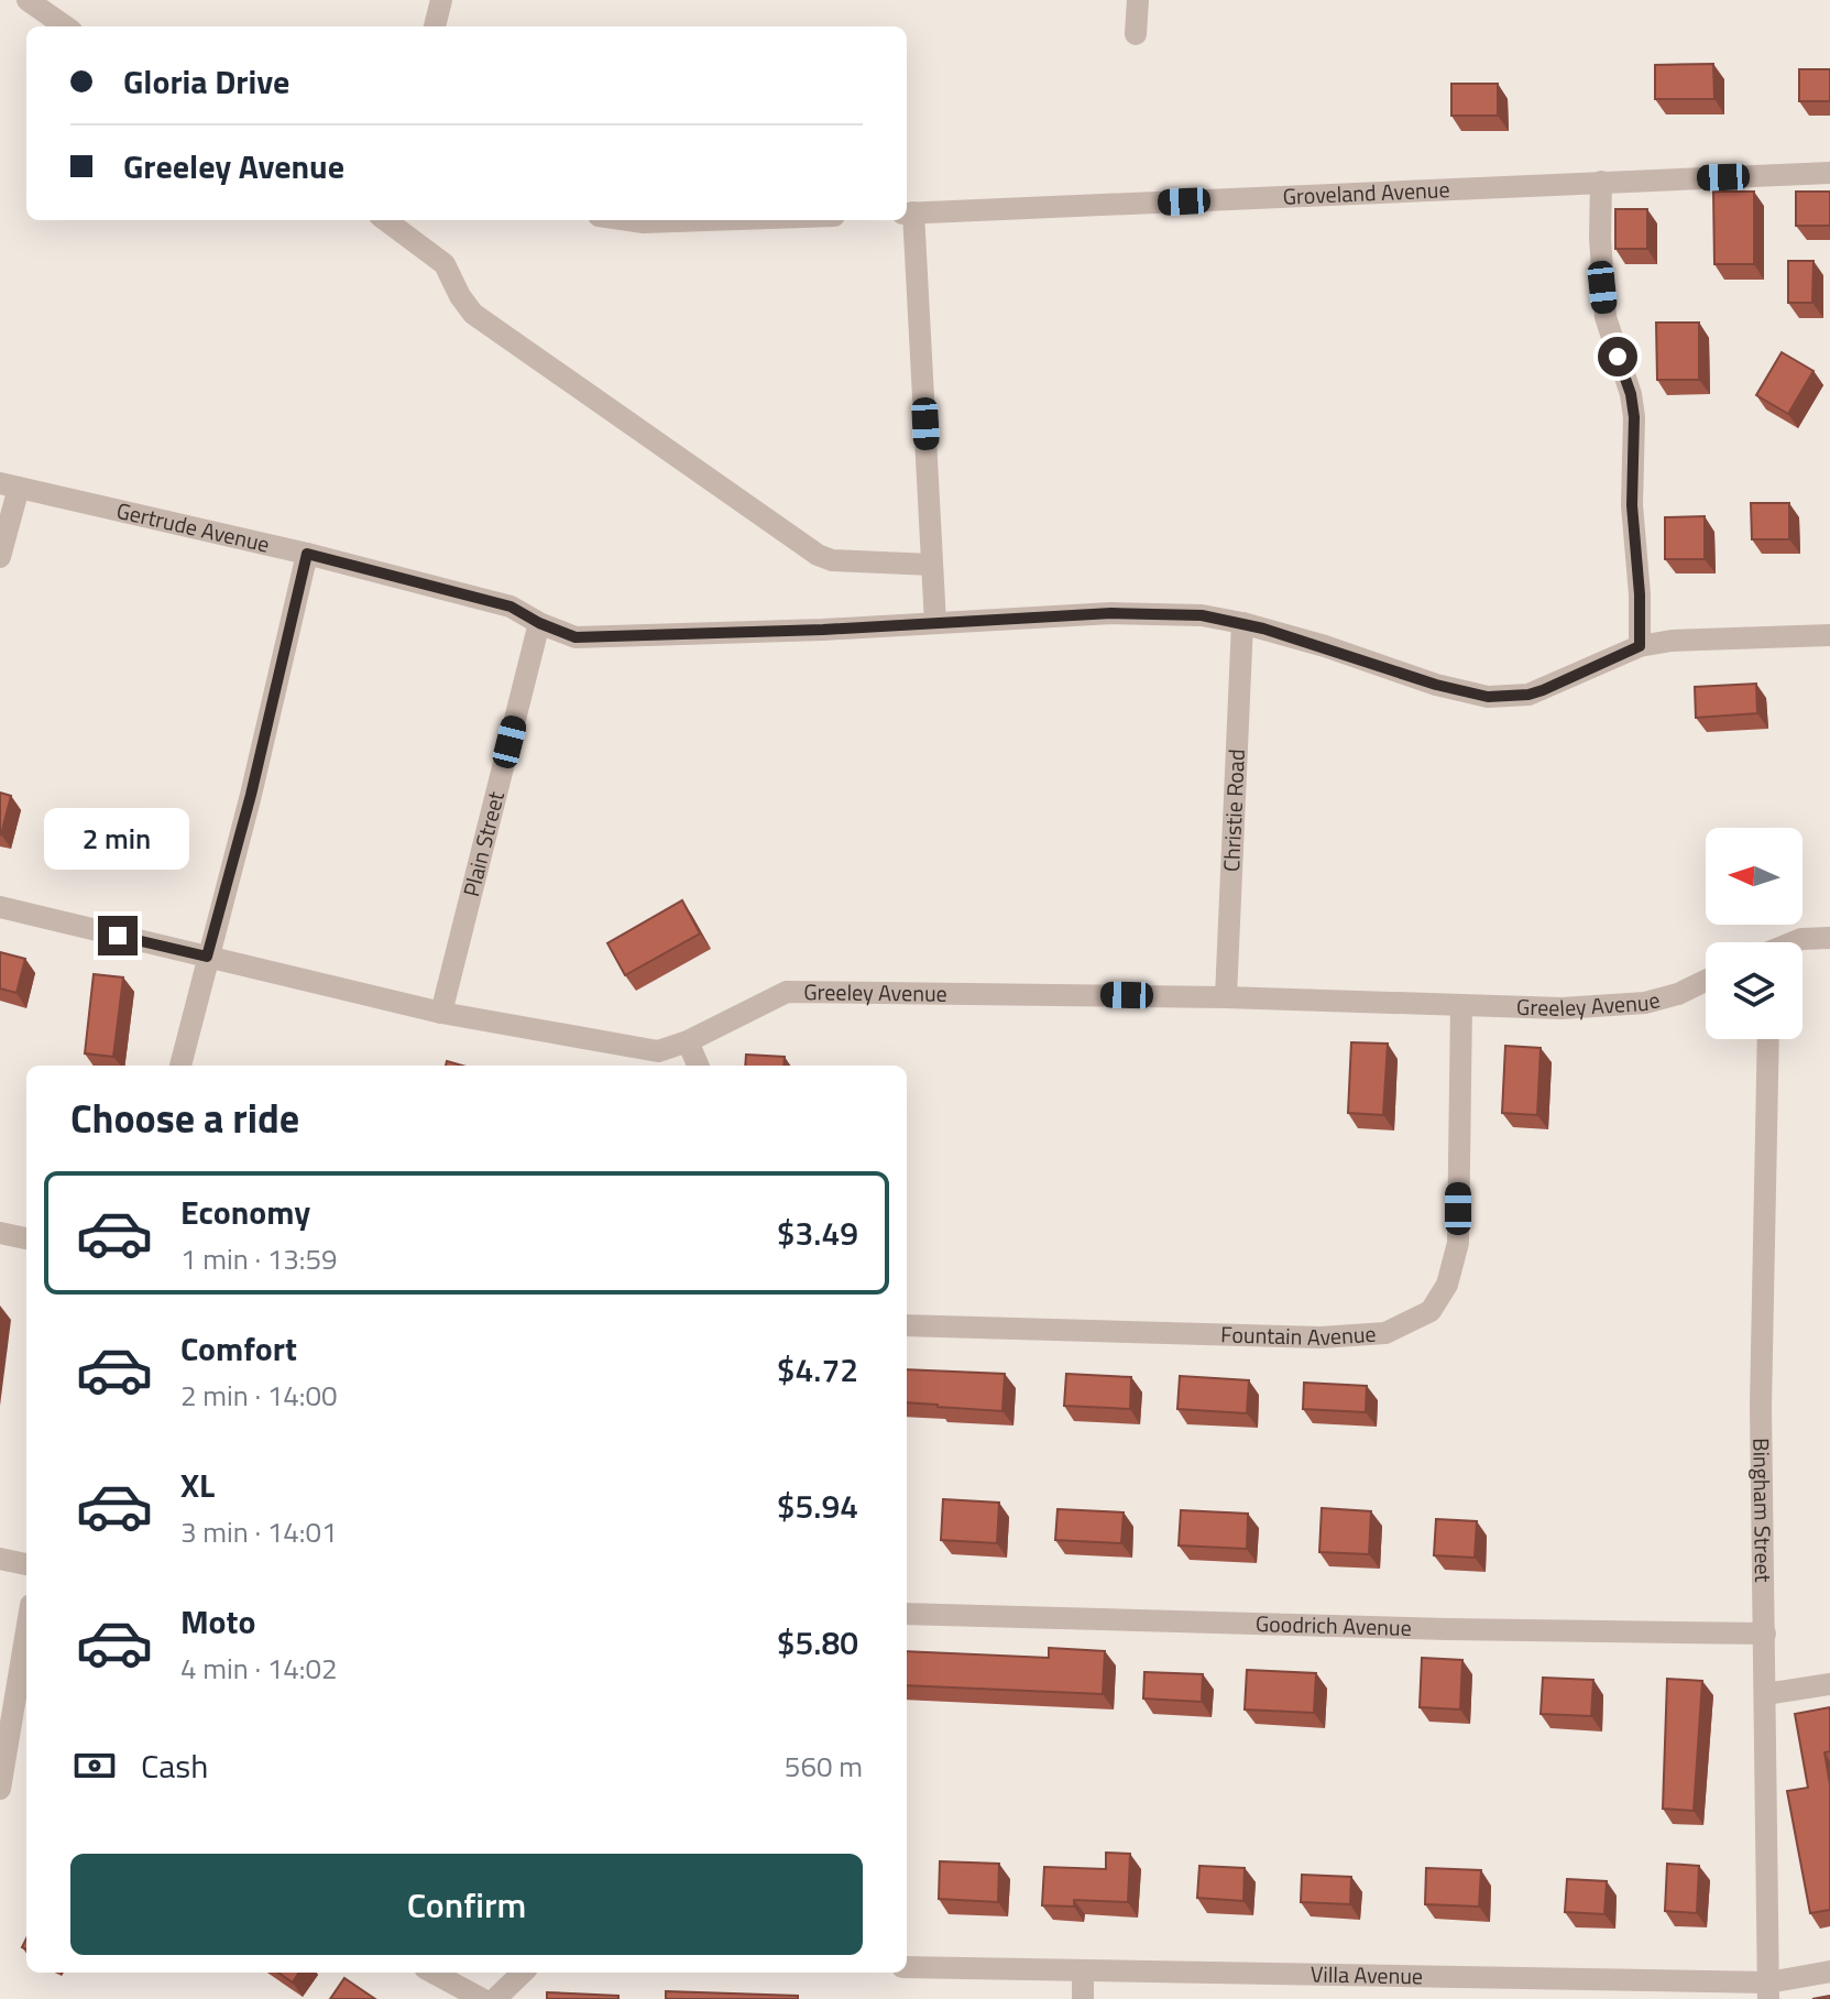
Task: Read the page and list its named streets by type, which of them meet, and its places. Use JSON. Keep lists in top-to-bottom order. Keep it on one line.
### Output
{"streets":{"street":["Groveland Avenue","Gertrude Avenue","Christie Road","Plain Street","Greeley Avenue","Fountain Avenue","Bingham Street","Goodrich Avenue","Villa Avenue"]},"crossings":[["Gertrude Avenue","Christie Road"],["Gertrude Avenue","Plain Street"],["Christie Road","Greeley Avenue"],["Plain Street","Greeley Avenue"],["Greeley Avenue","Fountain Avenue"],["Bingham Street","Goodrich Avenue"],["Bingham Street","Villa Avenue"]],"north":"left","page":{"banner":["Gloria Drive","Greeley Avenue"],"bubble":"2 min","heading":"Choose a ride","list":[{"name":"Economy","note":"1 min · 13:59","value":"$3.49"},{"name":"Comfort","note":"2 min · 14:00","value":"$4.72"},{"name":"XL","note":"3 min · 14:01","value":"$5.94"},{"name":"Moto","note":"4 min · 14:02","value":"$5.80"}],"pay":["Cash","560 m"],"buttons":"Confirm"}}
